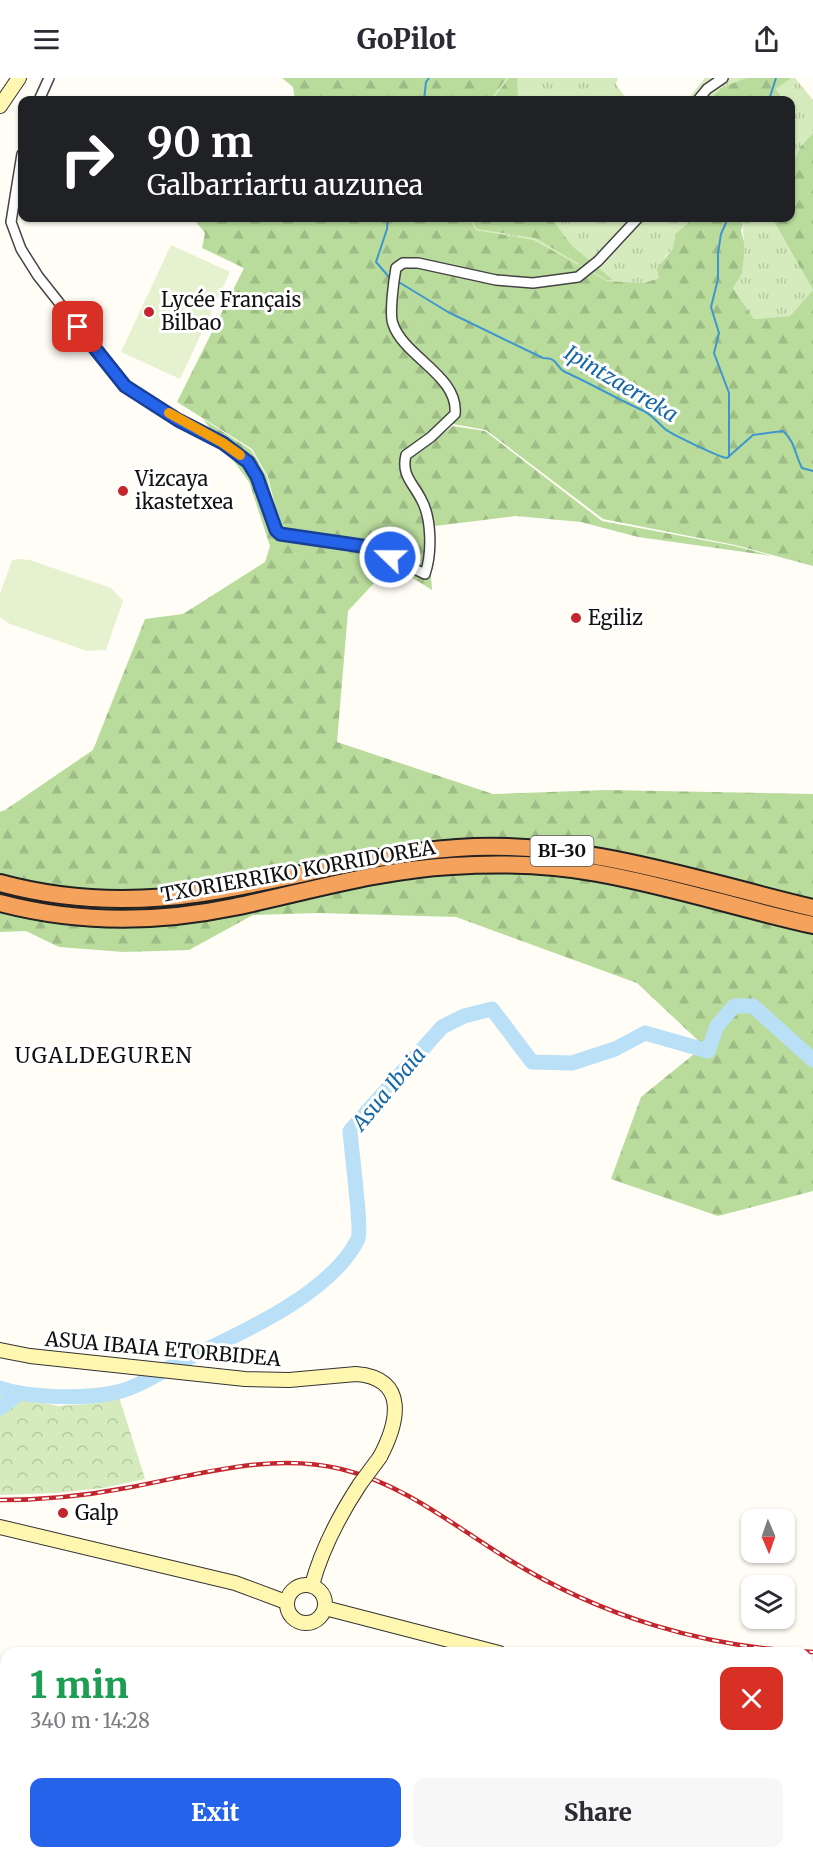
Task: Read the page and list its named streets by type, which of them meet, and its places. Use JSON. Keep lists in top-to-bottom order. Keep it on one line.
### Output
{"streets":{"highway":["BI-30","TXORIERRIKO KORRIDOREA"],"street":["ASUA IBAIA ETORBIDEA"]},"districts":["UGALDEGUREN"],"water":["Ipintzaerreka","Asua Ibaia"],"places":["Lycée Français Bilbao","Vizcaya ikastetxea","Egiliz","Galp"],"north":"bottom","page":{"header":"GoPilot","turn":["90 m","Galbarriartu auzunea"],"heading":["1 min","340 m · 14:28"],"buttons":["Exit","Share"]}}
